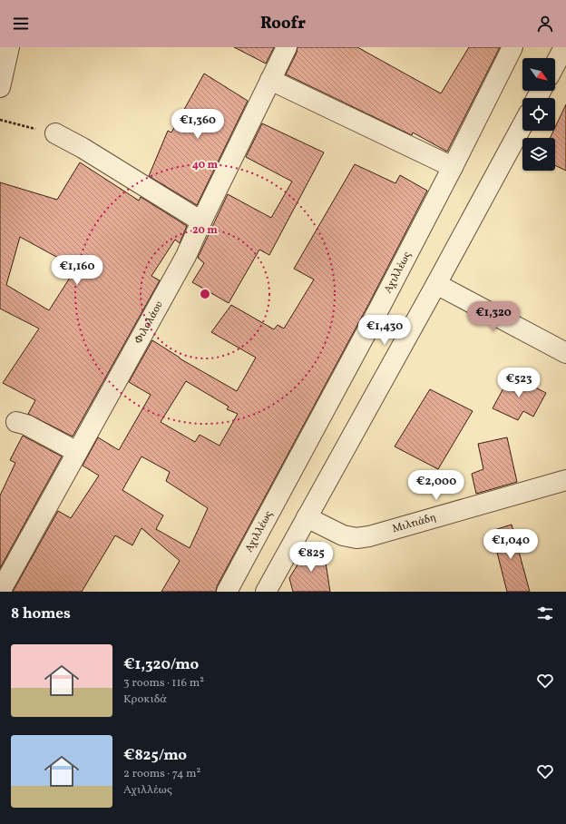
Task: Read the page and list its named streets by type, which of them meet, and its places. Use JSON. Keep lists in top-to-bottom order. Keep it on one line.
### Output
{"streets":{"street":["Αχιλλέως","Φιλολάου","Μιλτιάδη"]},"north":"bottom right","page":{"header":"Roofr","price":["€1,360","€1,160","€1,320","€1,430","€523","€2,000","€1,040","€825"],"heading":"8 homes","list":[{"name":"€1,320/mo","note":"3 rooms · 116 m² · Κροκιδά"},{"name":"€825/mo","note":"2 rooms · 74 m² · Αχιλλέως"}]},"rings":["40 m","20 m"]}
